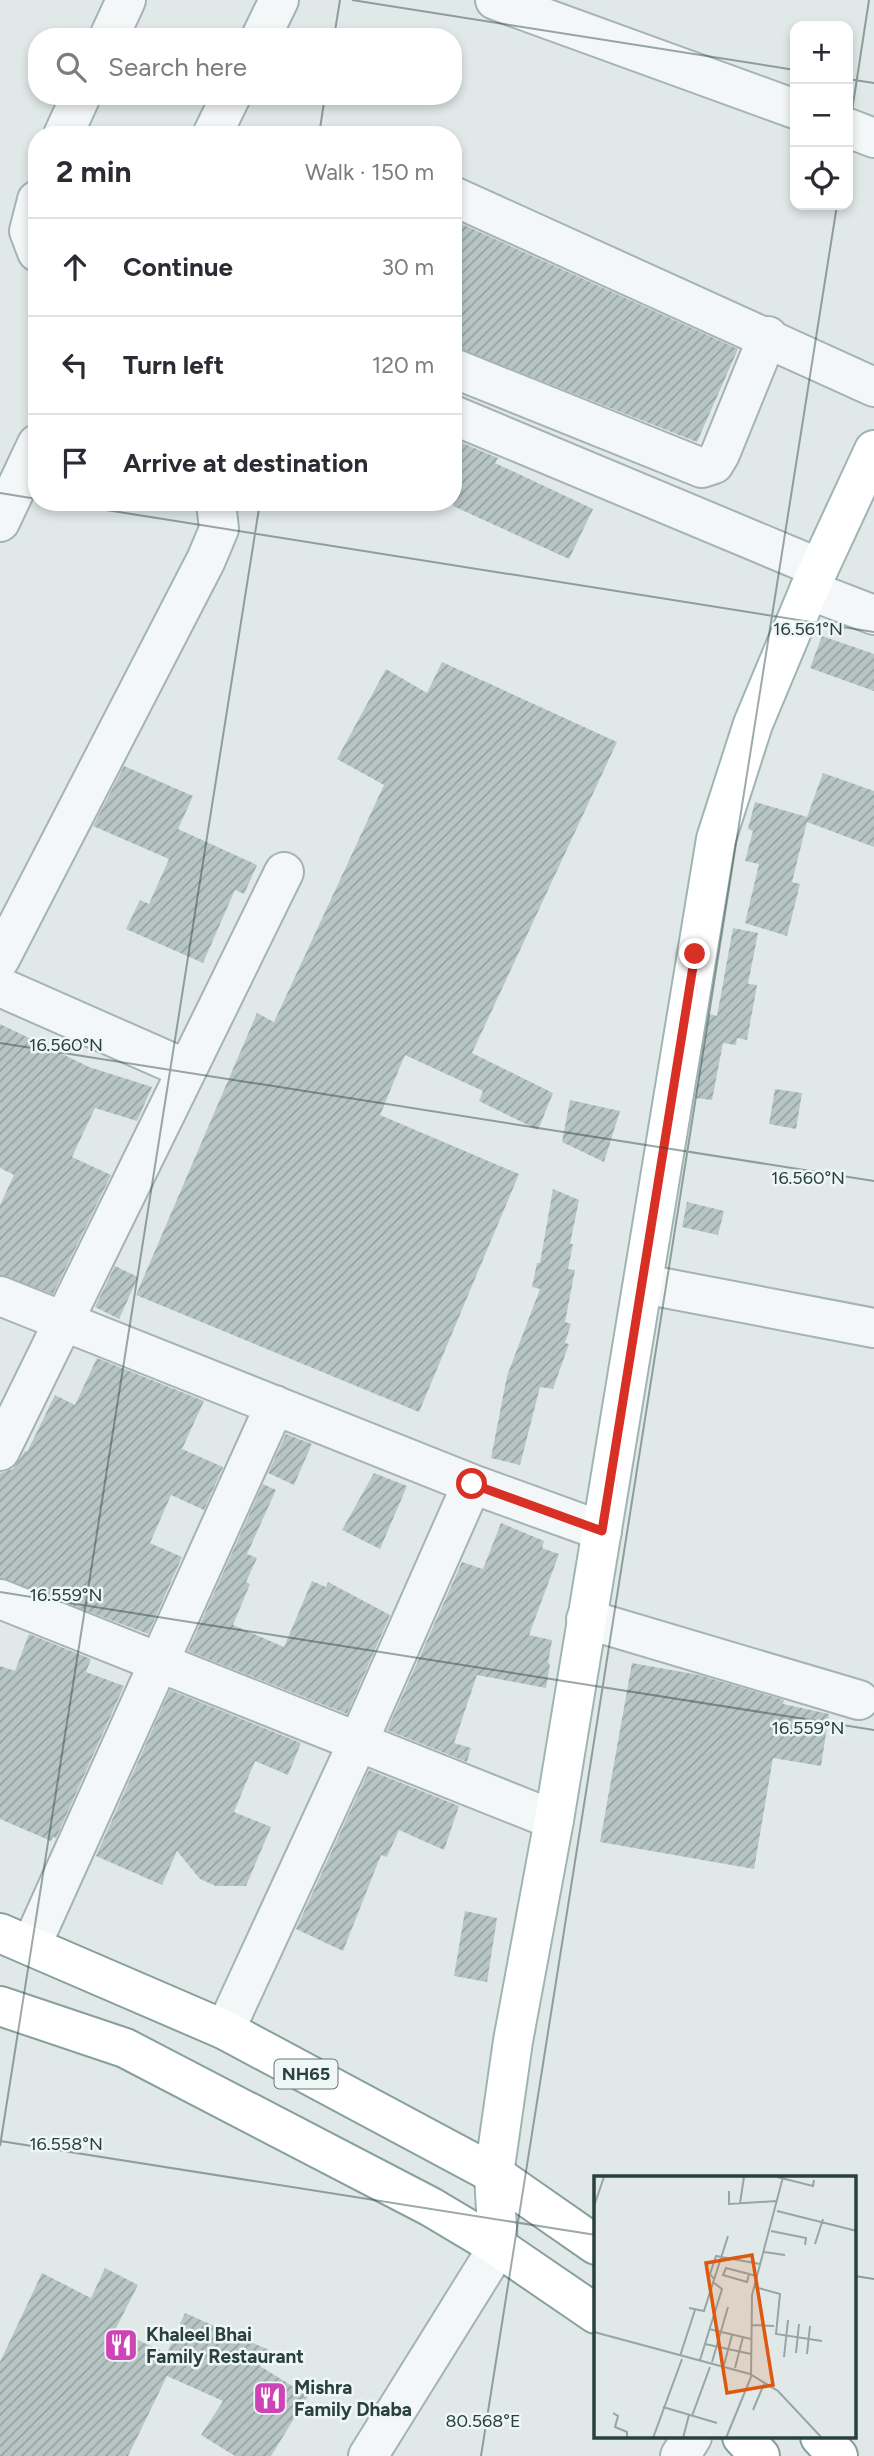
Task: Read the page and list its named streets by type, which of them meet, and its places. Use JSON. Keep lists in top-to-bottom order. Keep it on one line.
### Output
{"streets":{"main road":["NH65"]},"places":{"restaurant":["Khaleel Bhai Family Restaurant","Mishra Family Dhaba"]},"page":{"map_buttons":["+","−"],"search":"Search here","heading":["2 min","Walk · 150 m"],"list":[["Continue","30 m"],["Turn left","120 m"],"Arrive at destination"]},"coordinates":["16.561°N","16.560°N","16.559°N","16.558°N","80.568°E"]}
